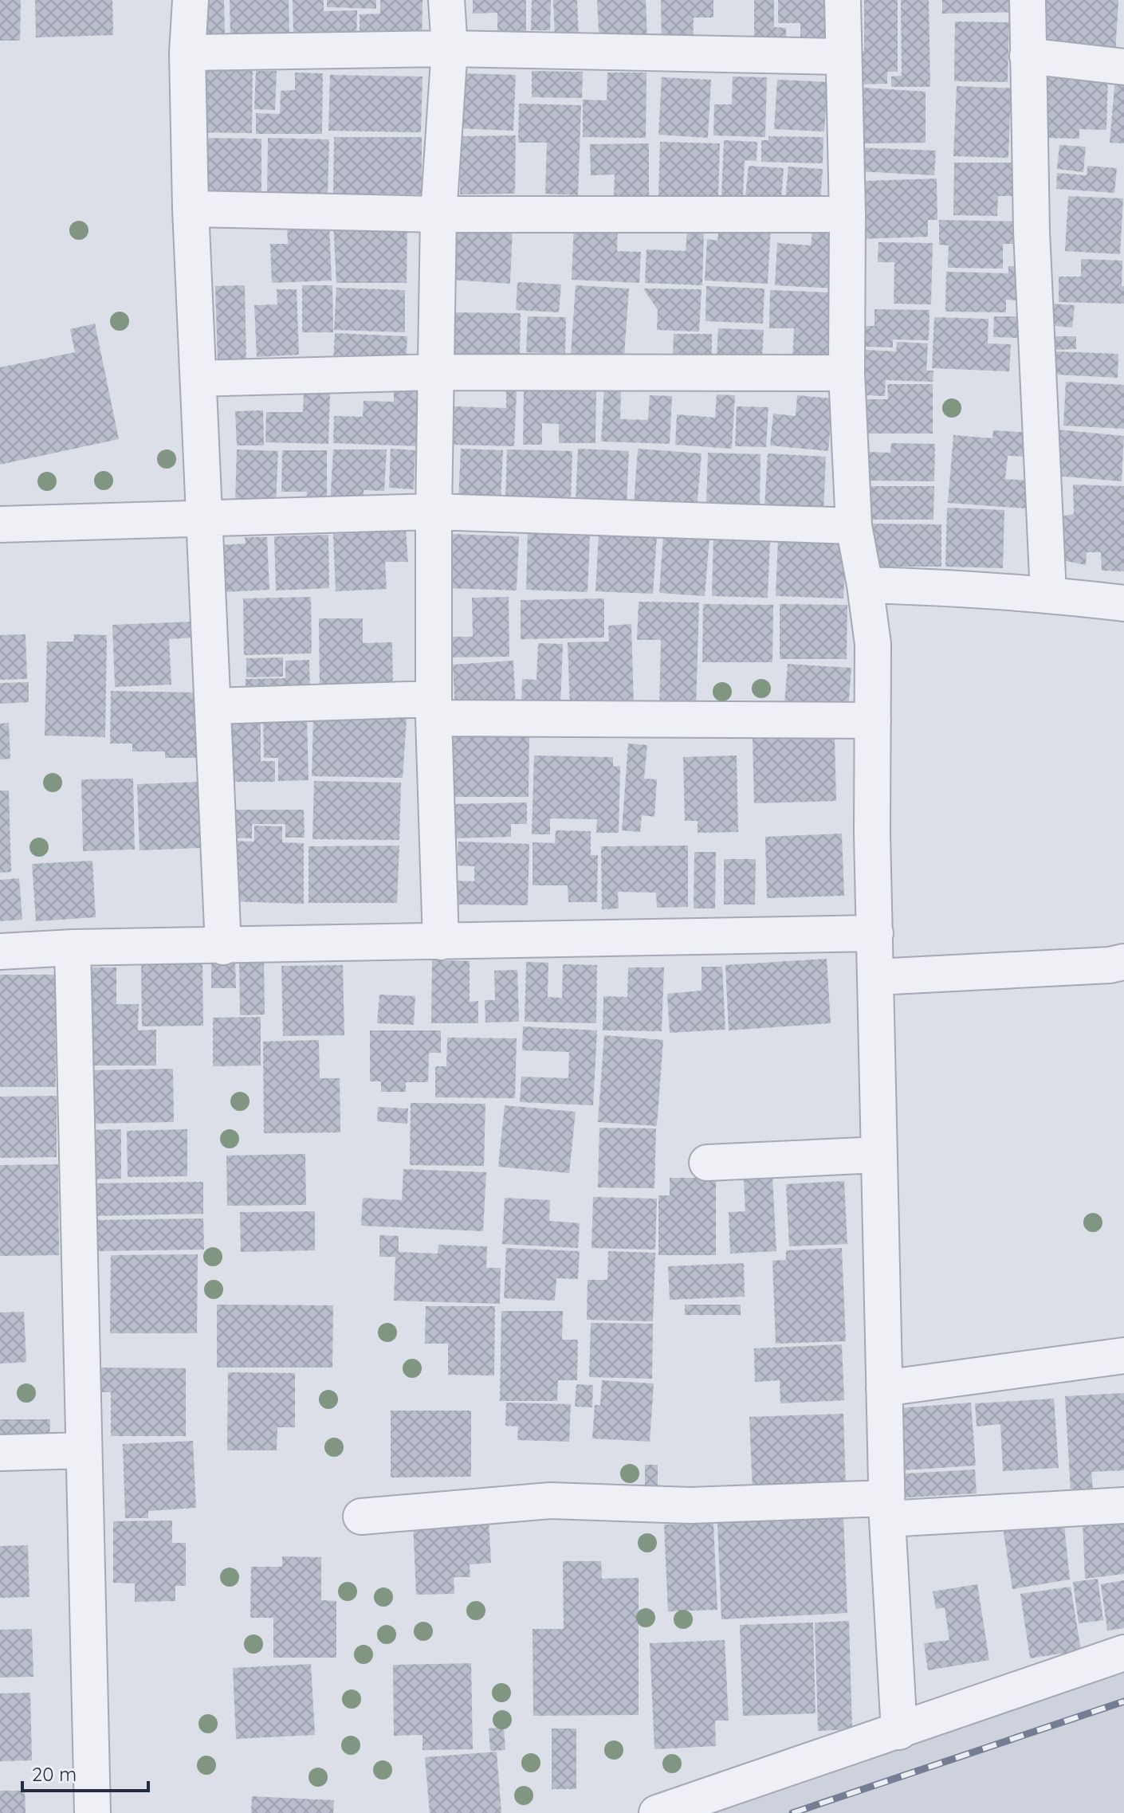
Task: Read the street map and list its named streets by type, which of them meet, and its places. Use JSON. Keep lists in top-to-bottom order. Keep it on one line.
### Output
{"scale_bar":"20 m"}
